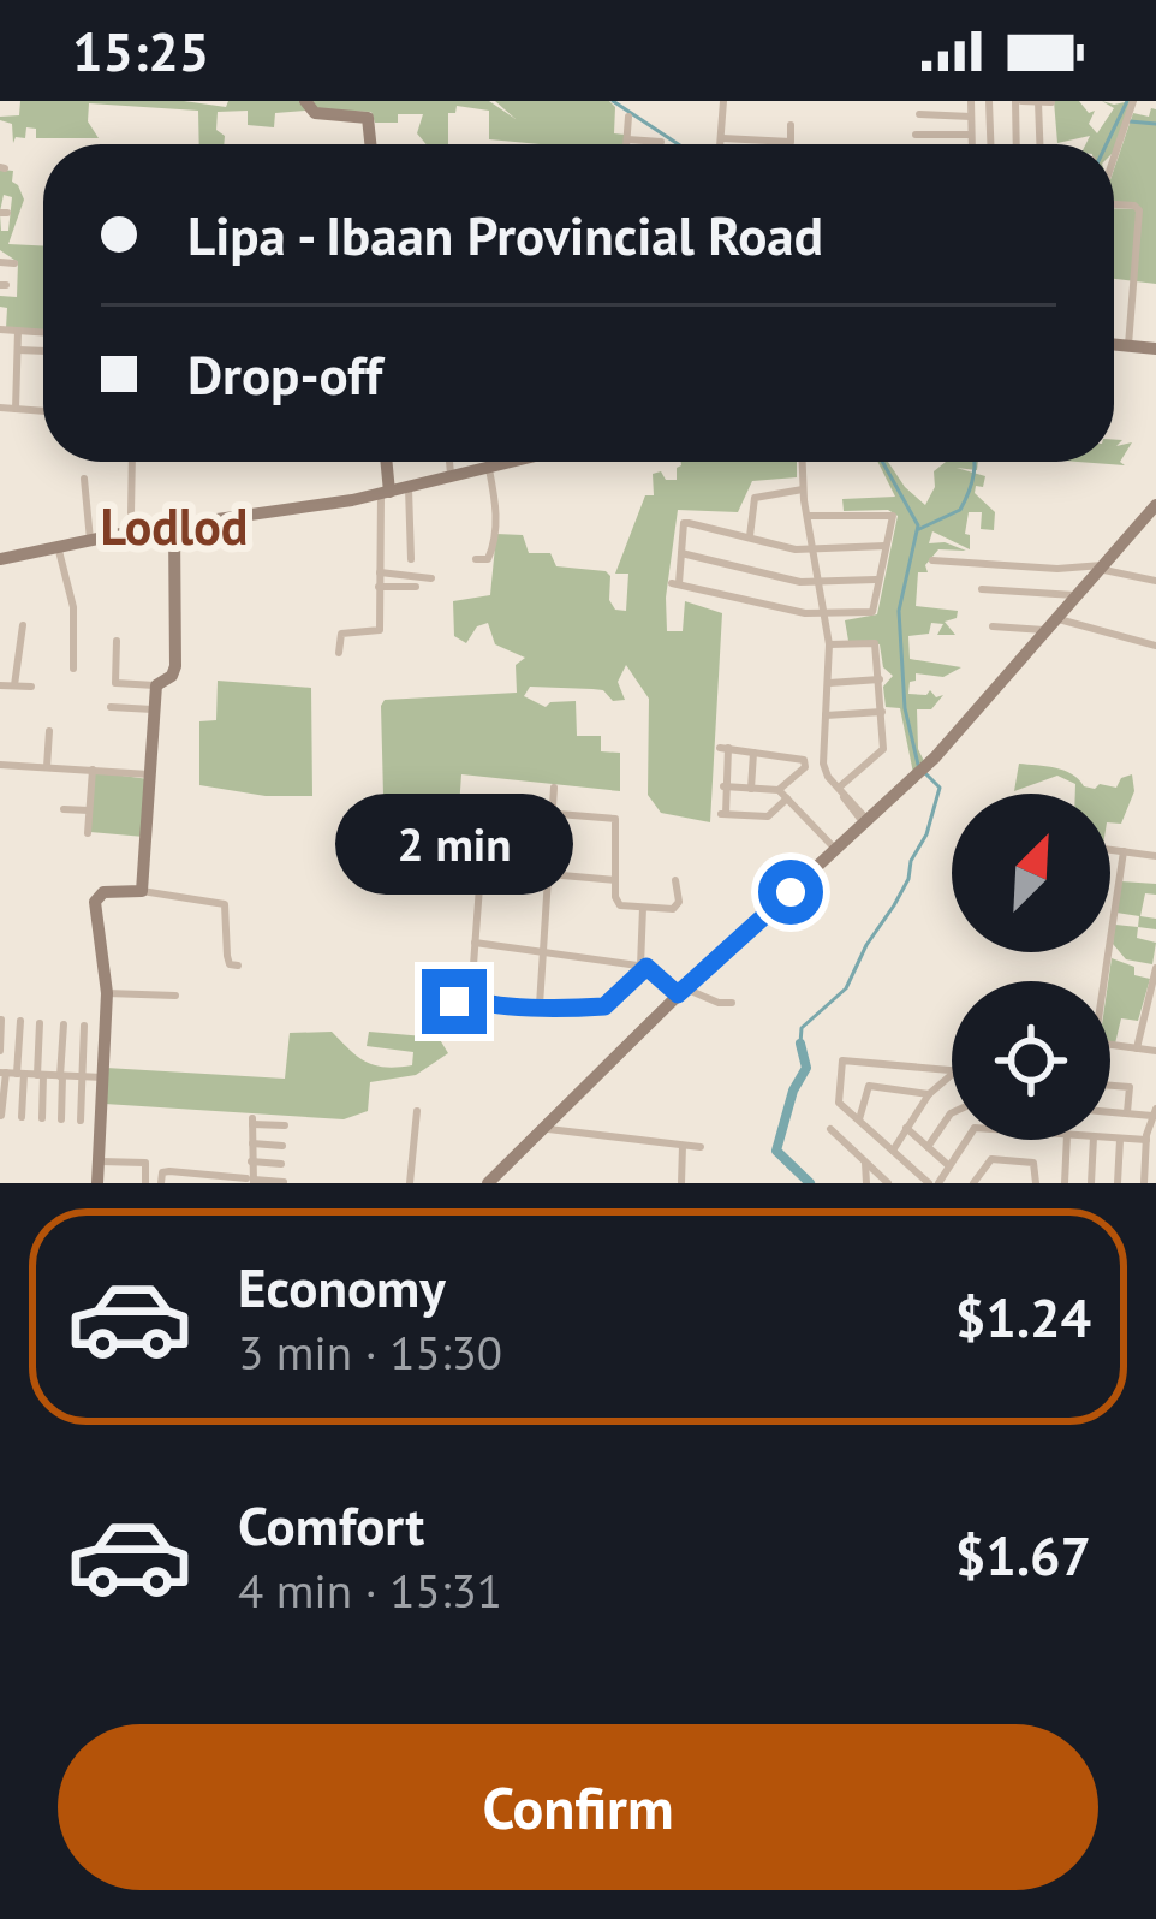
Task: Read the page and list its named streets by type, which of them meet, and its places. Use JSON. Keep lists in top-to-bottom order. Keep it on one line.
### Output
{"districts":["Lodlod"],"north":"top right","page":{"status":"15:25","banner":["Lipa - Ibaan Provincial Road","Drop-off"],"bubble":"2 min","list":[{"name":"Economy","note":"3 min · 15:30","value":"$1.24"},{"name":"Comfort","note":"4 min · 15:31","value":"$1.67"}],"buttons":"Confirm"}}
